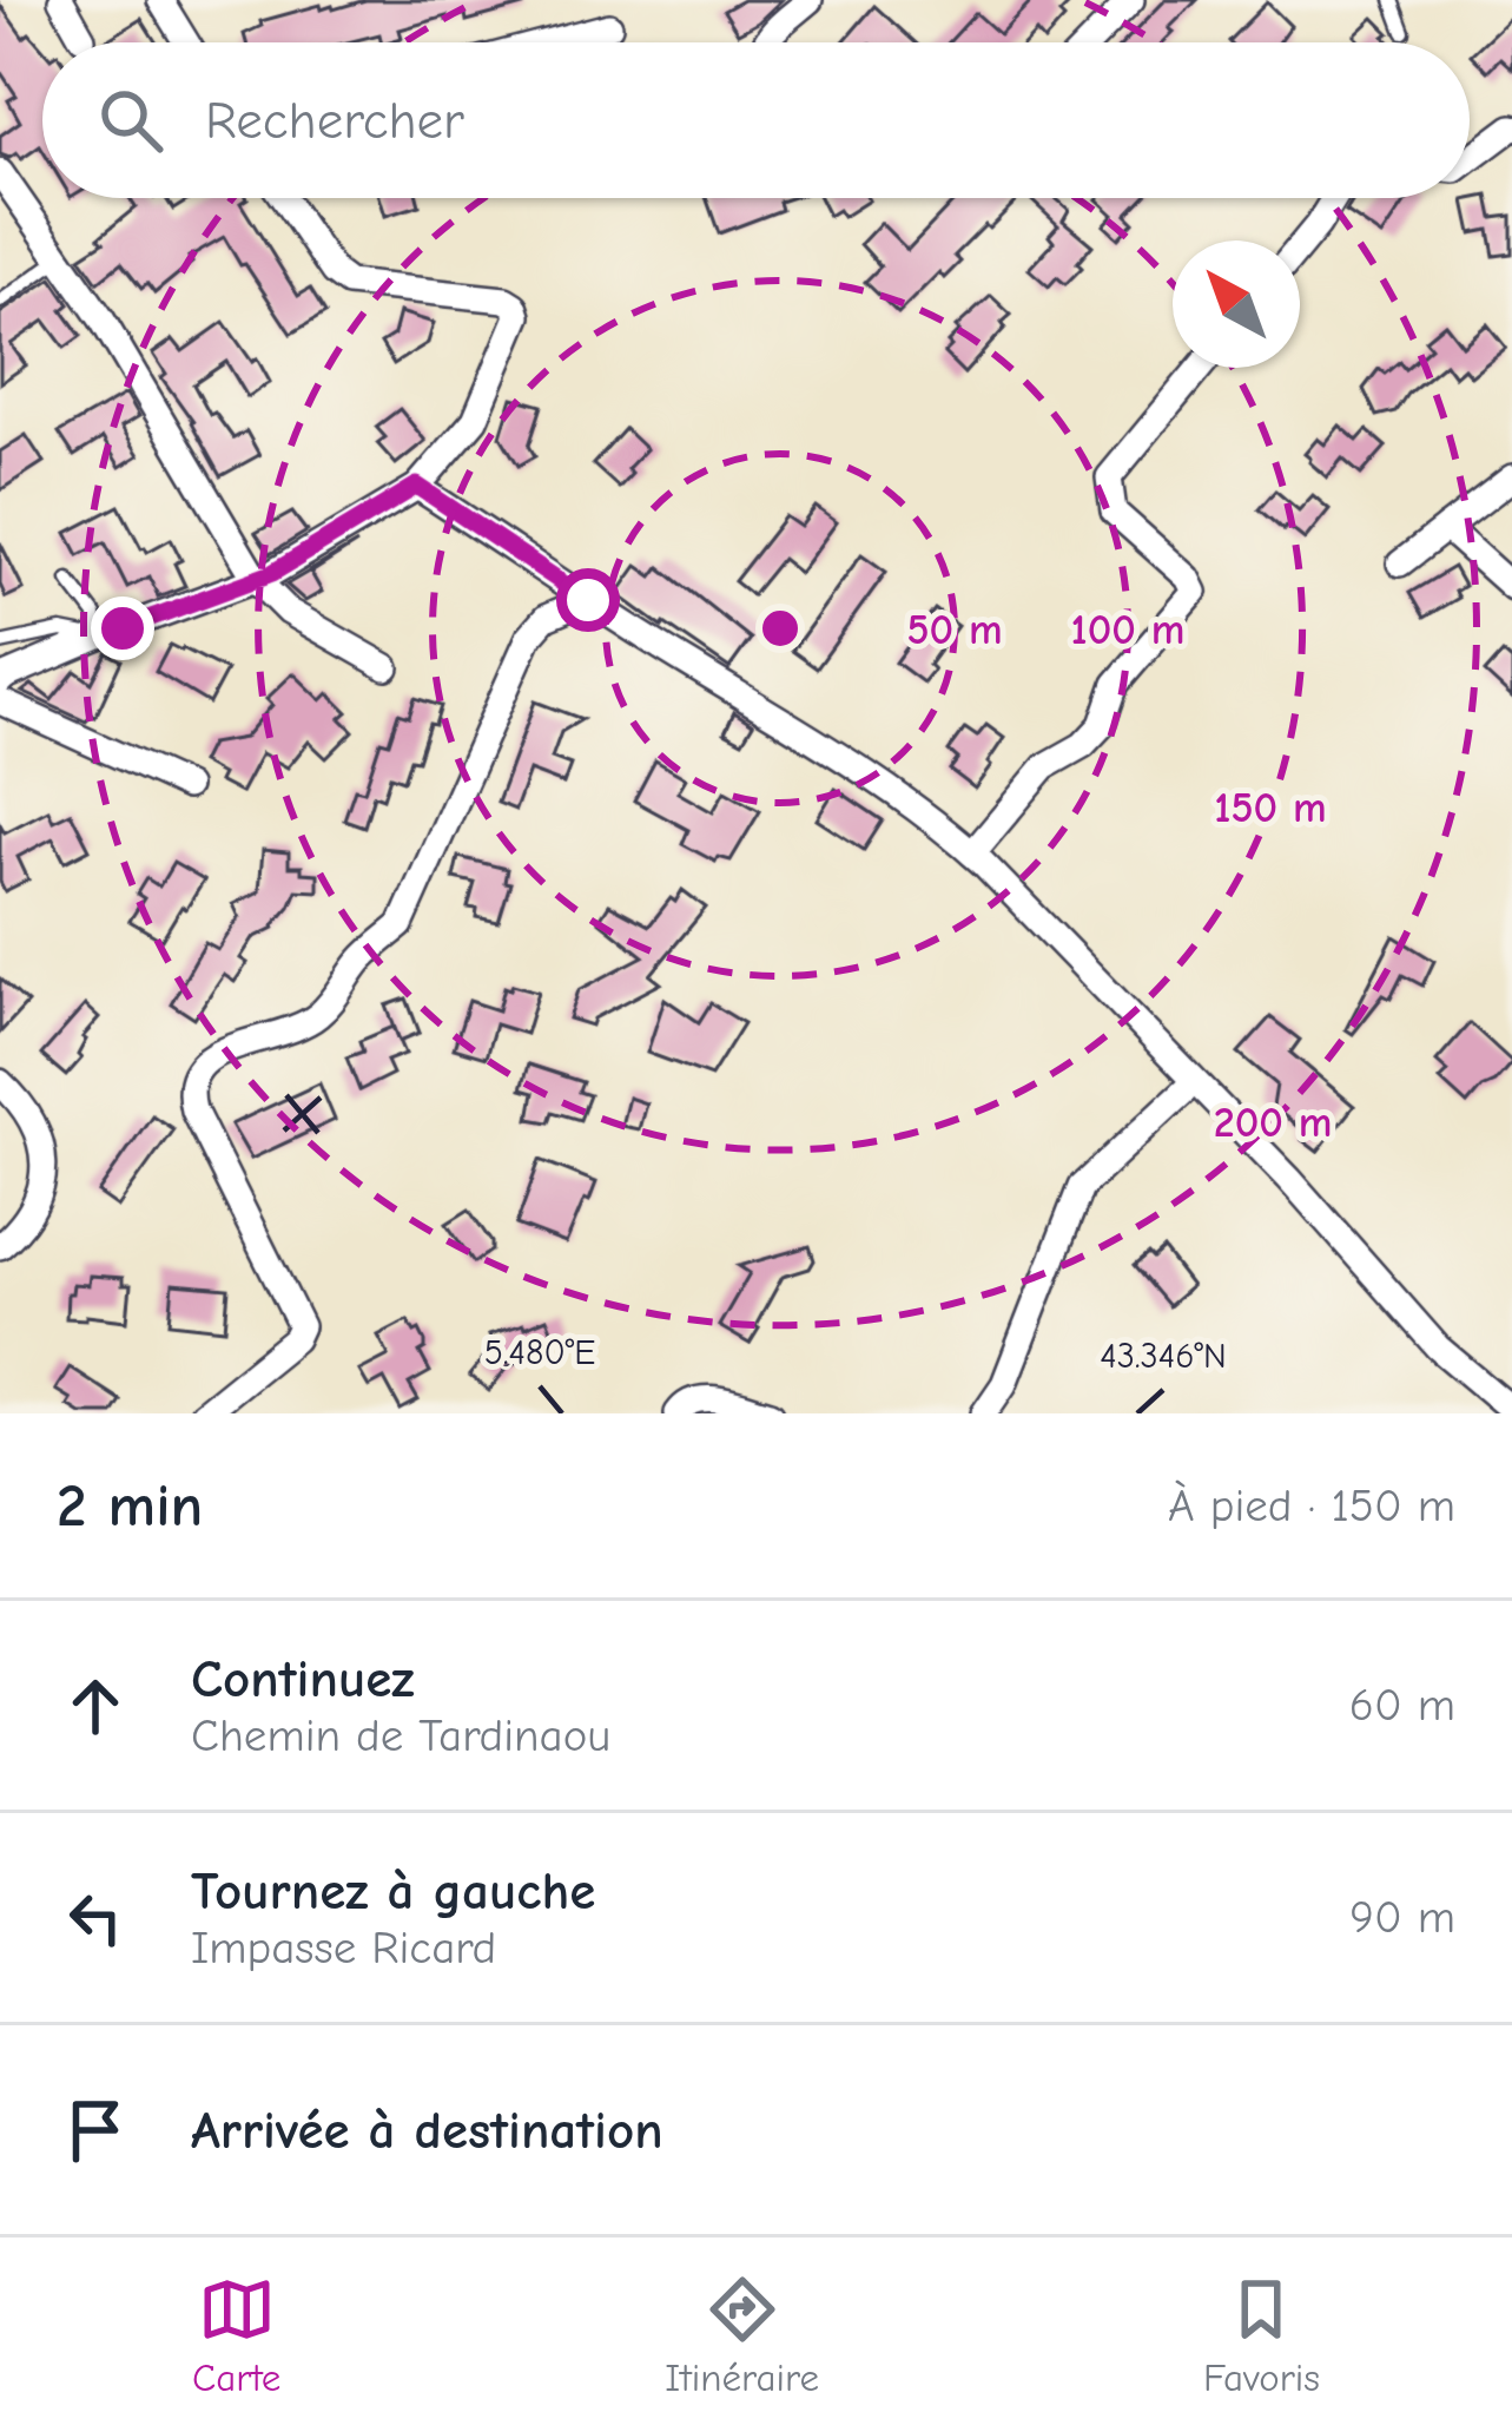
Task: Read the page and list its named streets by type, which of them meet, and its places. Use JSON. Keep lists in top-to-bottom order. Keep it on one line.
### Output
{"north":"top left","page":{"search":"Rechercher","heading":["2 min","À pied · 150 m"],"list":[["Continuez","Chemin de Tardinaou","60 m"],["Tournez à gauche","Impasse Ricard","90 m"],"Arrivée à destination"],"nav":["Carte","Itinéraire","Favoris"]},"coordinates":["5.480°E","43.346°N"],"rings":["50 m","100 m","150 m","200 m"]}
